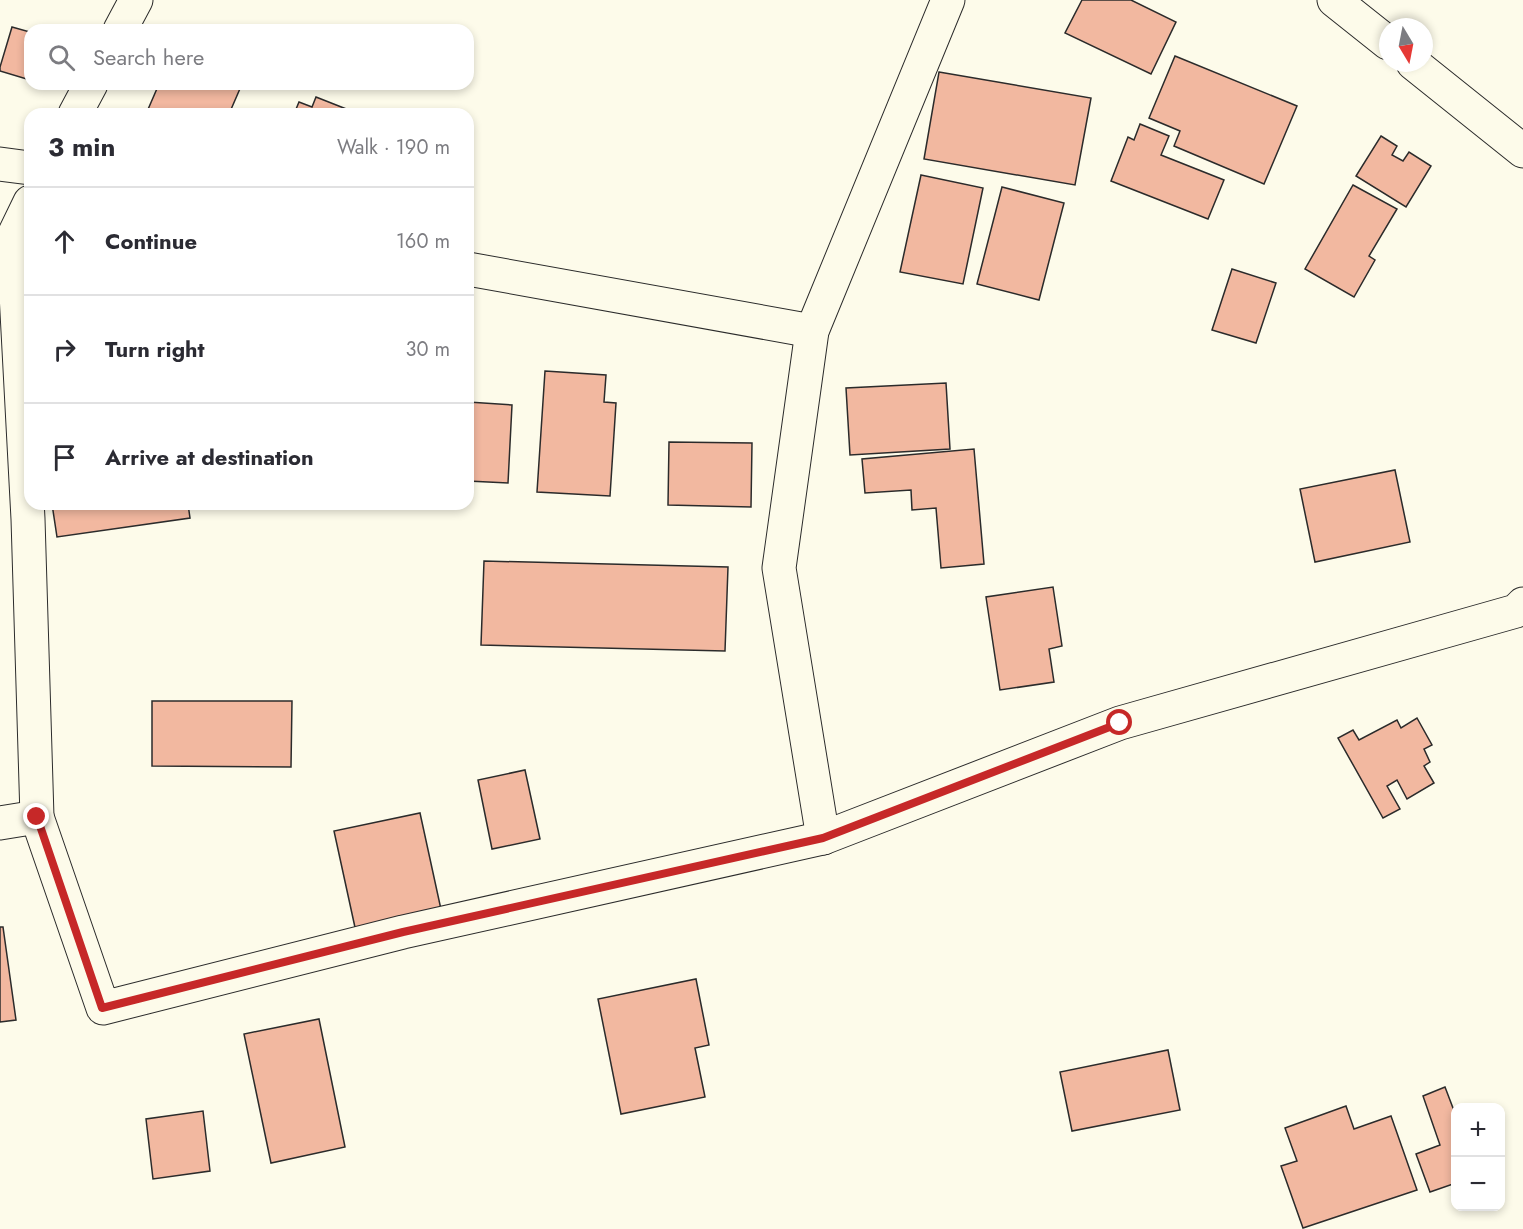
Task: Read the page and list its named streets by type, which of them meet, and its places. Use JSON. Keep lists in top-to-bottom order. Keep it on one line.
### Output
{"north":"bottom","page":{"search":"Search here","heading":["3 min","Walk · 190 m"],"list":[["Continue","160 m"],["Turn right","30 m"],"Arrive at destination"],"map_buttons":["+","−"]}}
